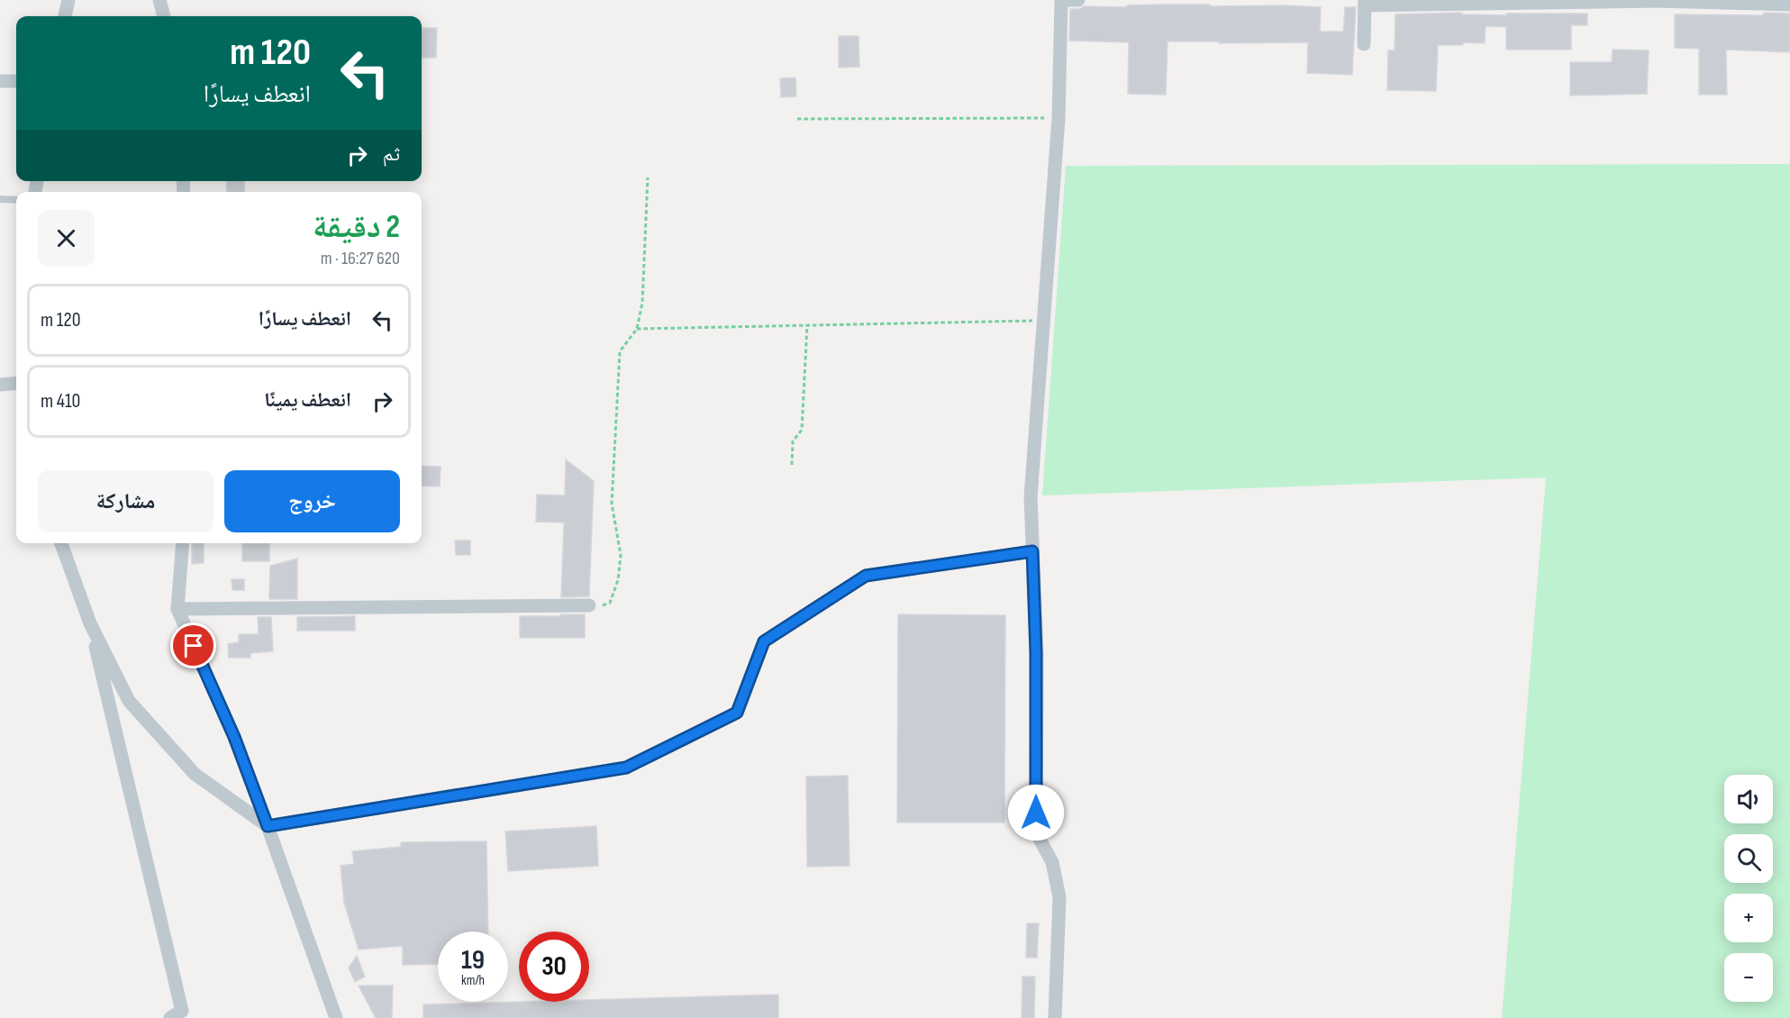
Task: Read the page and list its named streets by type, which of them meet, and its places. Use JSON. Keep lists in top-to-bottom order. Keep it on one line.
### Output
{"page":{"turn":["120 m","انعطف يسارًا"],"then":"ثم","heading":["2 دقيقة","620 m · 16:27"],"list":[{"name":"انعطف يسارًا","value":"120 m"},{"name":"انعطف يمينًا","value":"410 m"}],"buttons":["خروج","مشاركة"],"map_buttons":["+","−"],"speed":"19 km/h","limit":"30"}}
